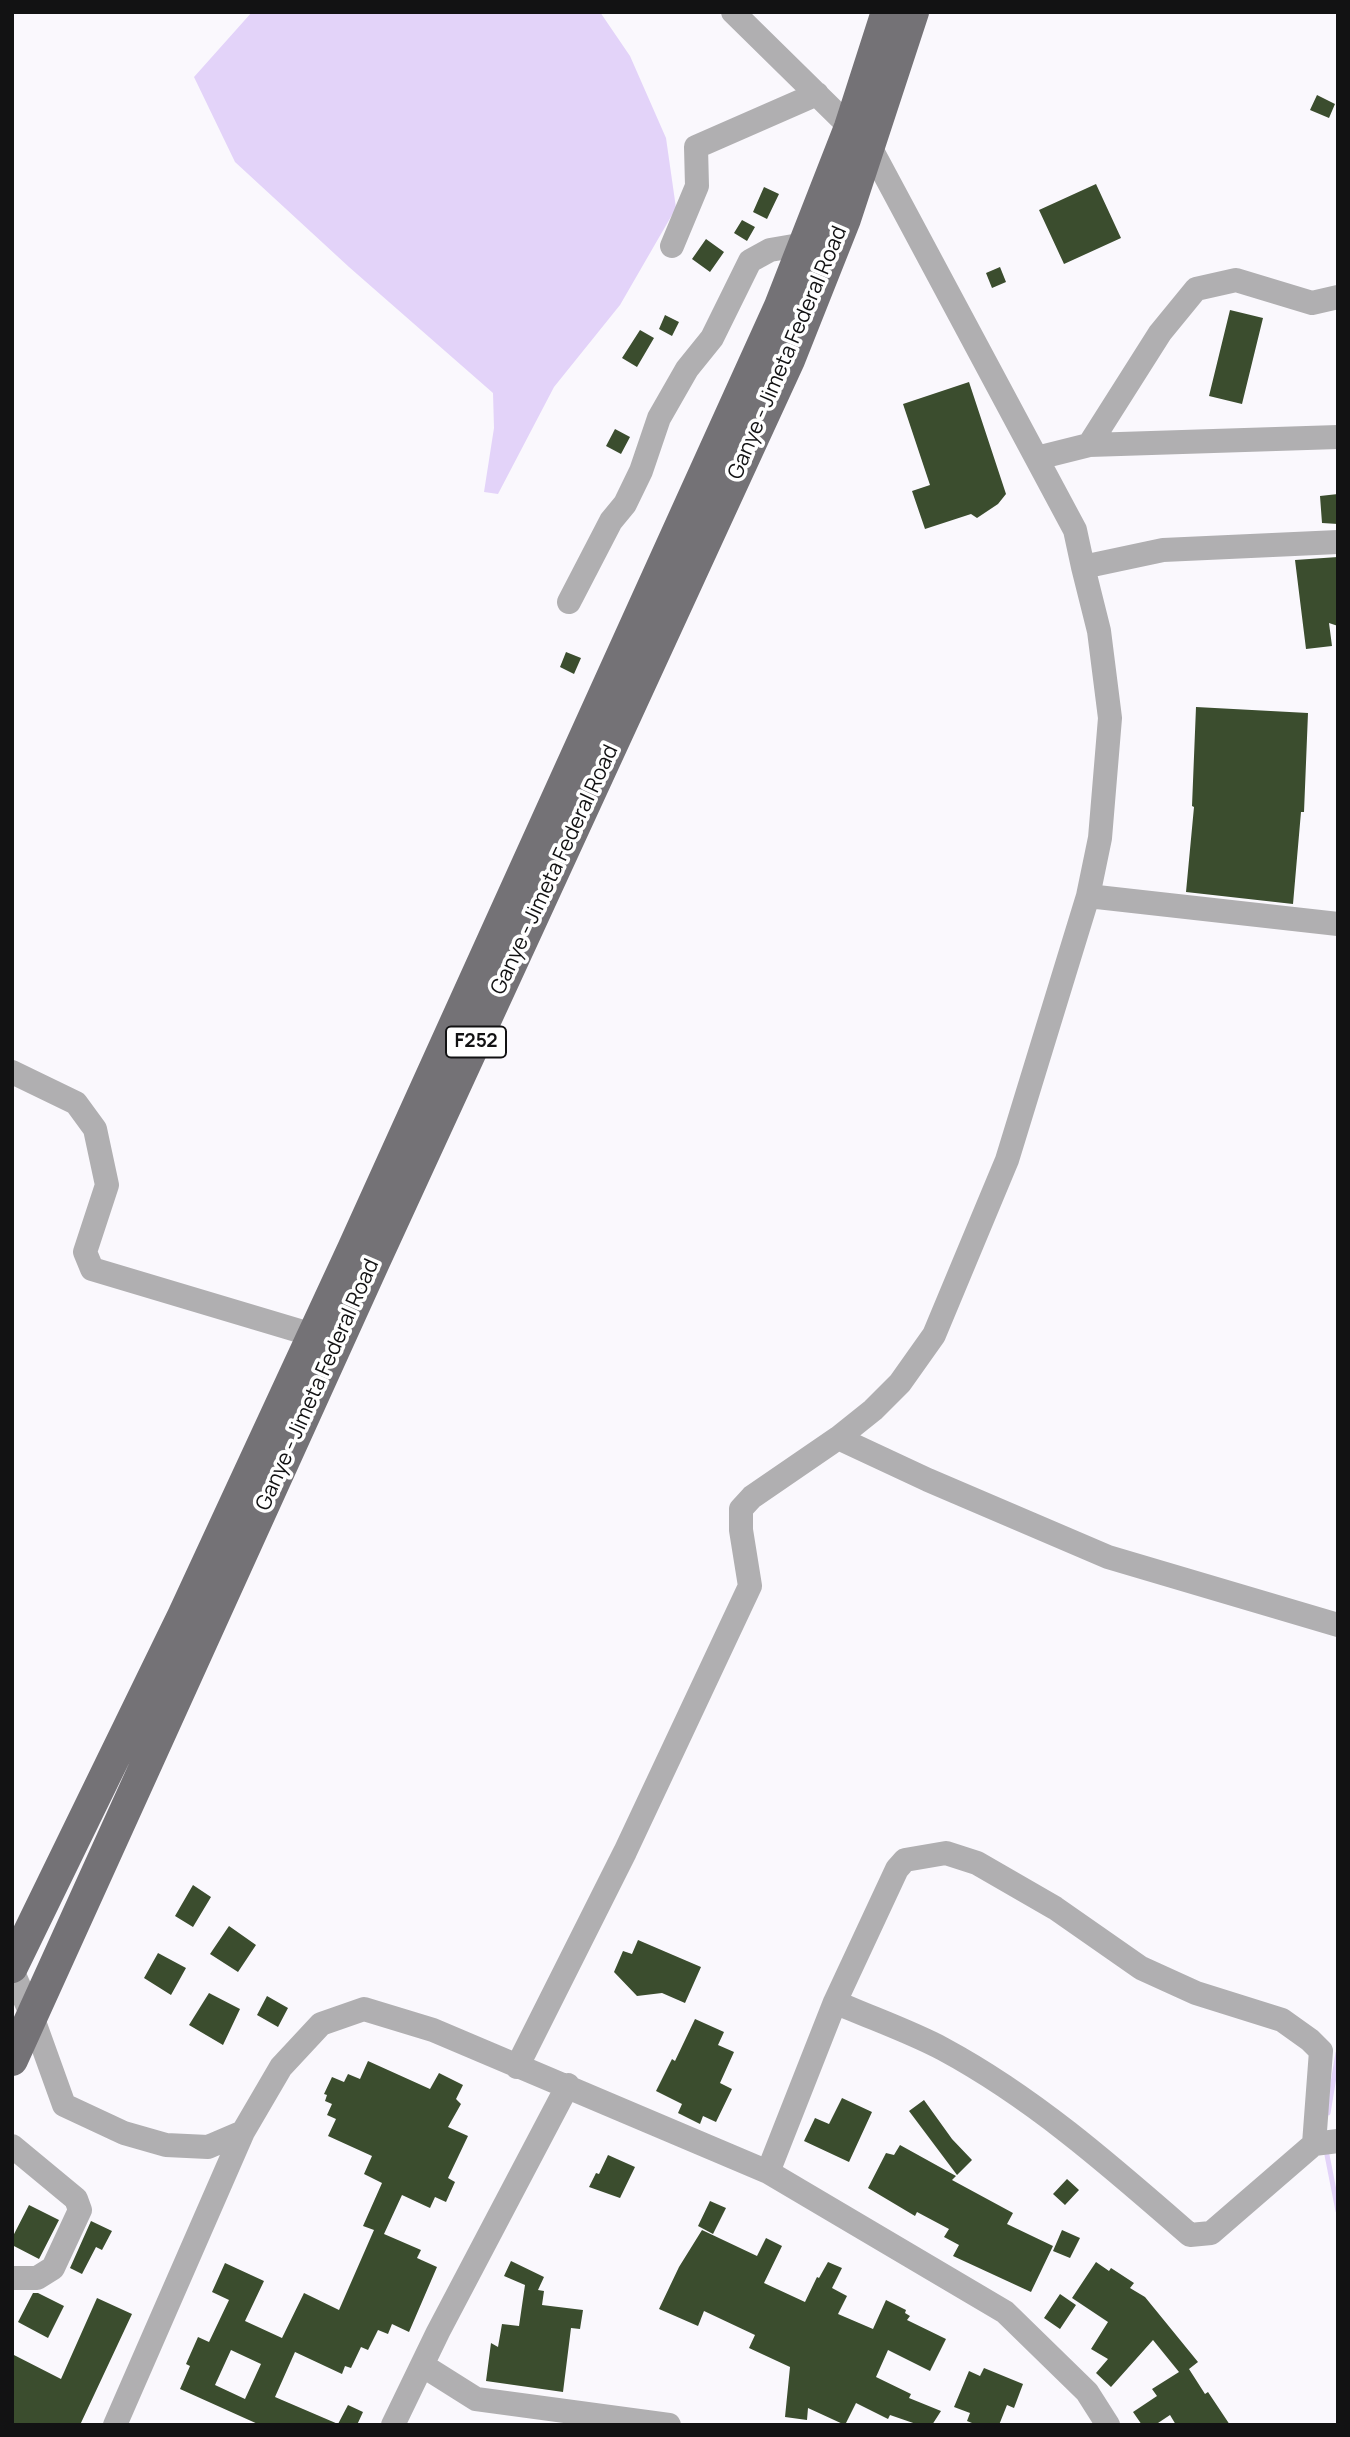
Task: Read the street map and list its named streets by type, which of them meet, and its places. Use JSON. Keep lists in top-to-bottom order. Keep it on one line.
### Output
{"streets":{"main road":["Ganye - Jimeta Federal Road","F252"]}}
